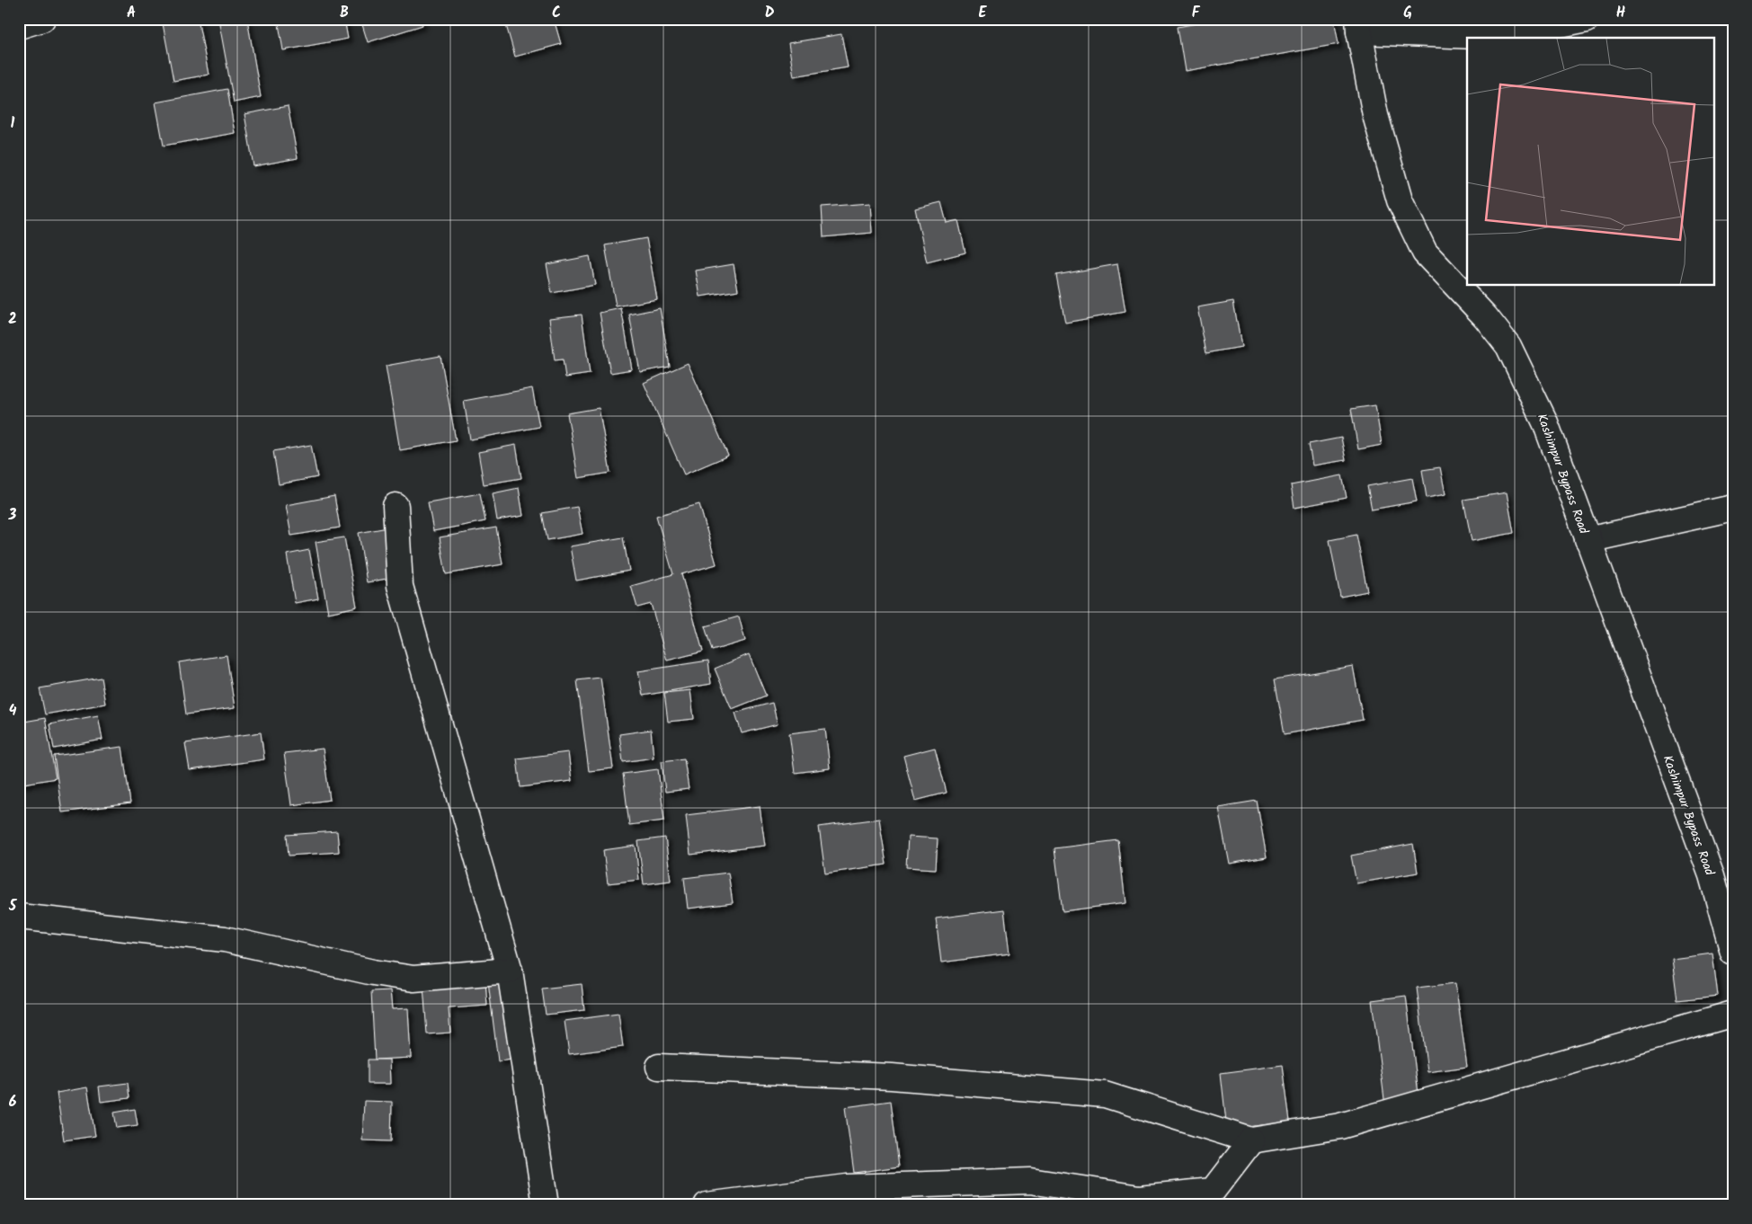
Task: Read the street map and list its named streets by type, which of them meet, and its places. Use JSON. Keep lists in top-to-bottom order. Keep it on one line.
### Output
{"streets":{"street":["Kashimpur Bypass Road"]},"grid":{"columns":["A","B","C","D","E","F","G","H"],"rows":["1","2","3","4","5","6"]}}
